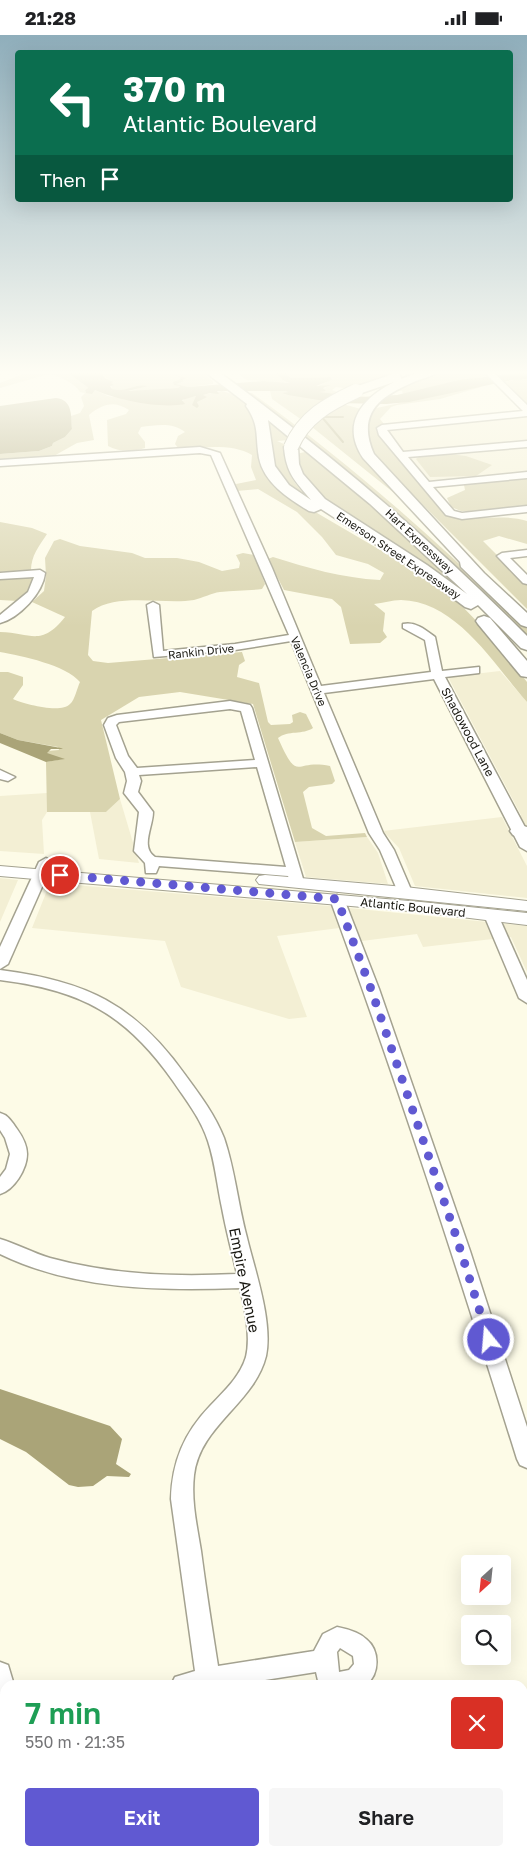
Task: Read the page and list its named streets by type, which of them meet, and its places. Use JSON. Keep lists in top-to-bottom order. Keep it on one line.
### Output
{"streets":{"highway":["Hart Expressway","Emerson Street Expressway"],"main road":["Atlantic Boulevard"],"street":["Rankin Drive","Valencia Drive","Shadowood Lane","Empire Avenue"]},"crossings":[["Rankin Drive","Valencia Drive"],["Valencia Drive","Atlantic Boulevard"]],"north":"bottom left","page":{"status":"21:28","turn":["370 m","Atlantic Boulevard"],"then":"Then","heading":["7 min","550 m · 21:35"],"buttons":["Exit","Share"]}}
